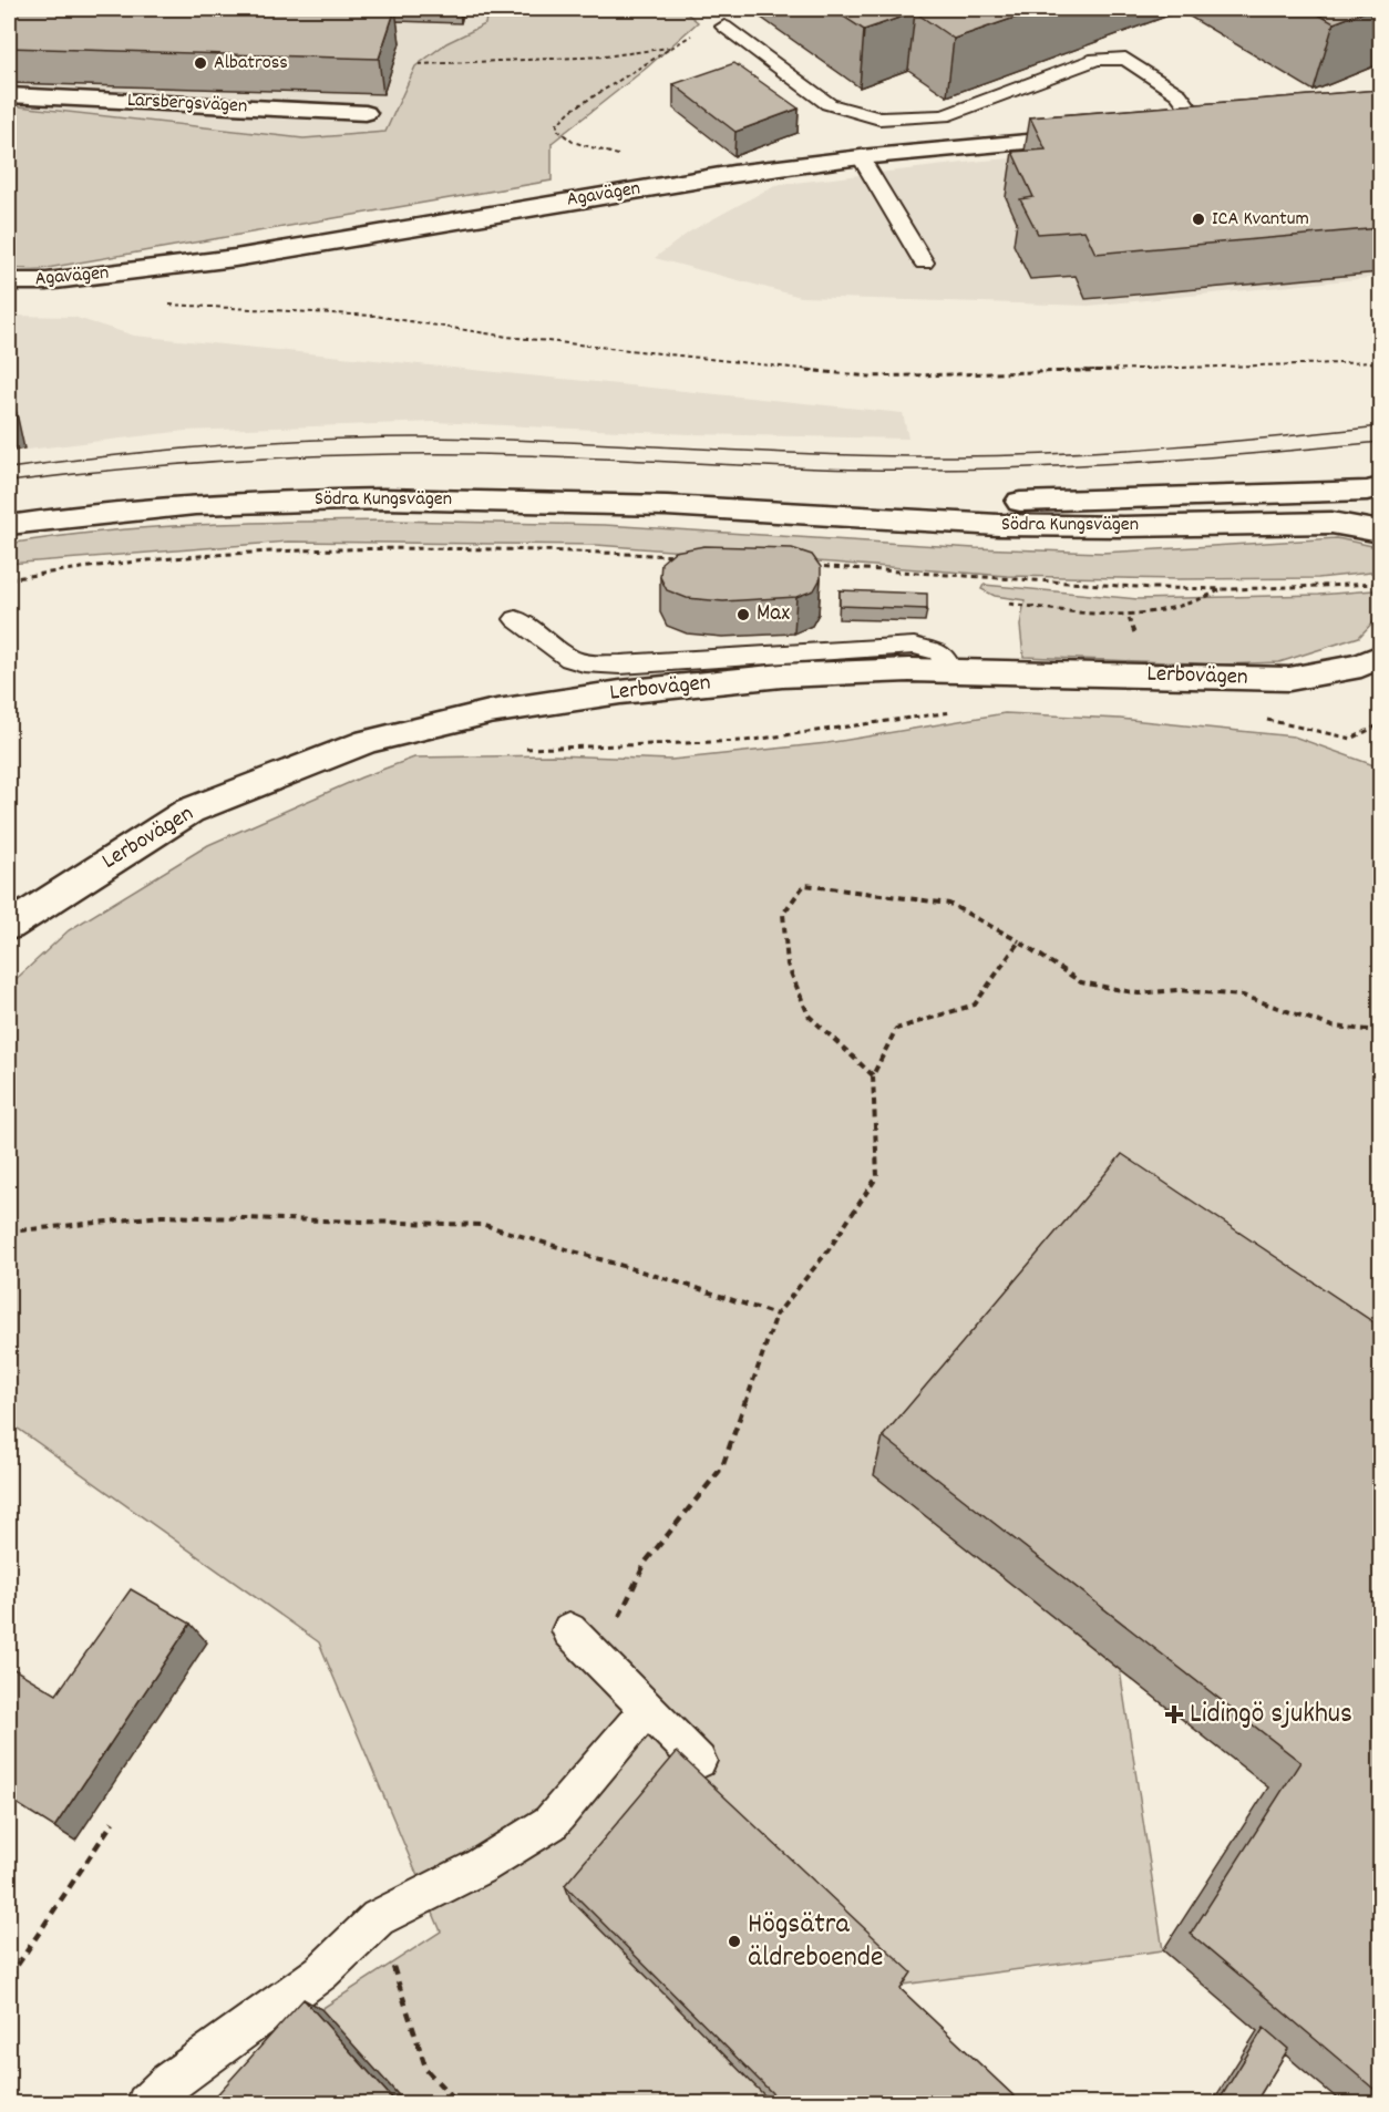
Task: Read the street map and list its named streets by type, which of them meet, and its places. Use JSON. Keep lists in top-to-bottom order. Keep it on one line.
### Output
{"streets":{"street":["Larsbergsvägen","Agavägen","Södra Kungsvägen","Lerbovägen"]},"places":{"other":["Albatross","ICA Kvantum","Max","Högsätra äldreboende"],"health":["Lidingö sjukhus"]}}
